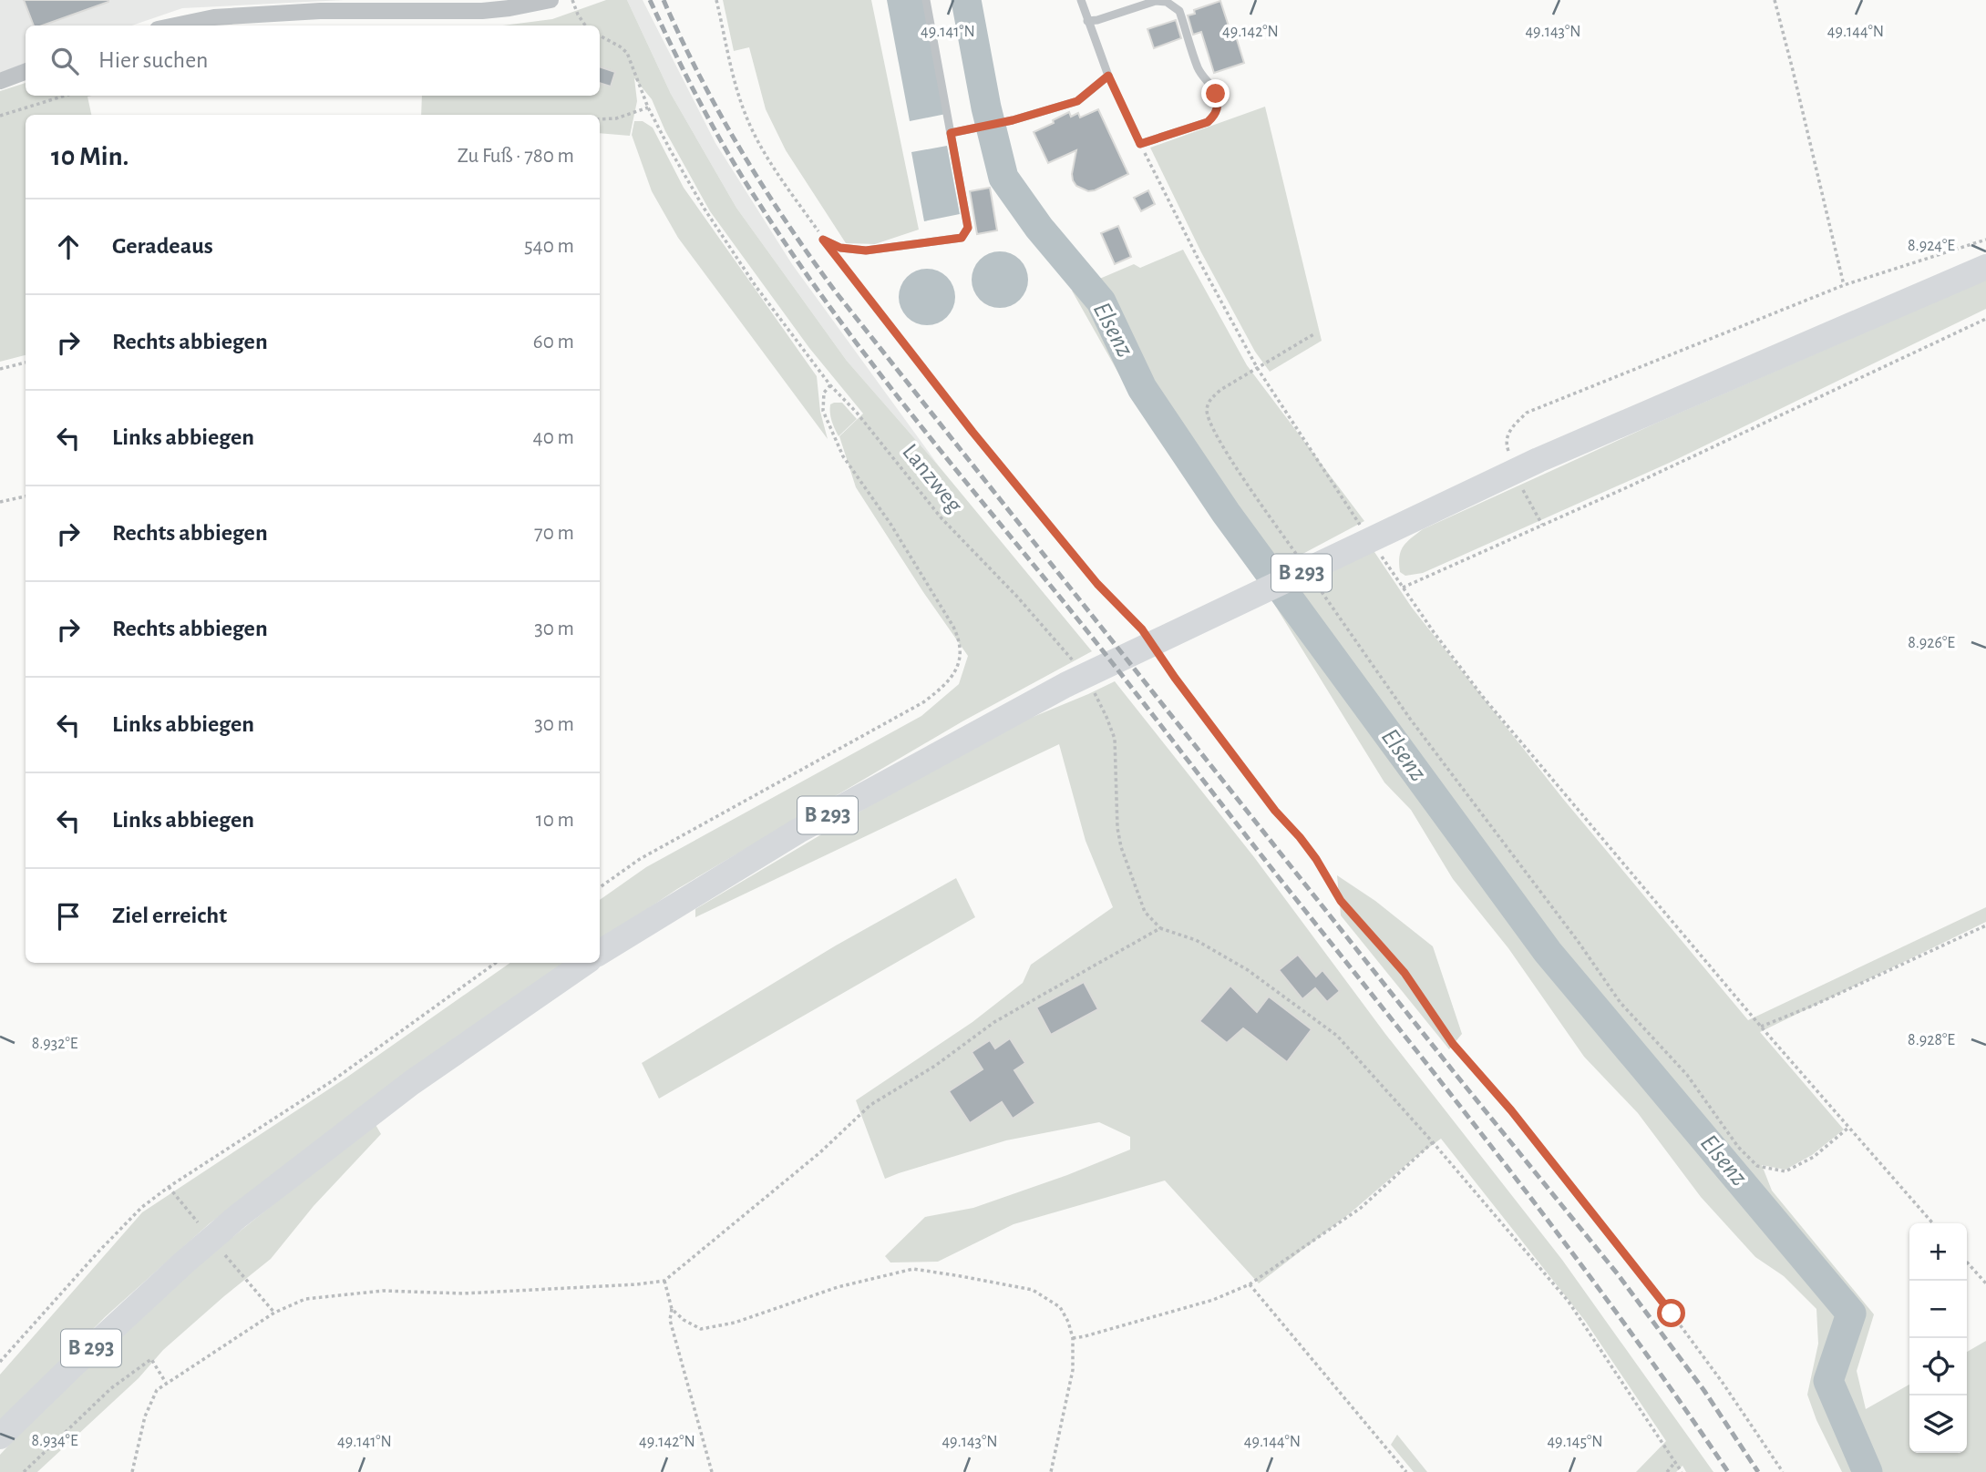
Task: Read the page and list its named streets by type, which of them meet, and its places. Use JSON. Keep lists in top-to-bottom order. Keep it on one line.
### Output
{"streets":{"main road":["B 293"],"path":["Lanzweg"]},"crossings":[["Lanzweg","B 293"]],"water":["Elsenz"],"page":{"search":"Hier suchen","heading":["10 Min.","Zu Fuß · 780 m"],"list":[["Geradeaus","540 m"],["Rechts abbiegen","60 m"],["Links abbiegen","40 m"],["Rechts abbiegen","70 m"],["Rechts abbiegen","30 m"],["Links abbiegen","30 m"],["Links abbiegen","10 m"],"Ziel erreicht"],"map_buttons":["+","−"]},"coordinates":["49.141°N","49.142°N","49.144°N","49.143°N","8.924°E","8.926°E","8.928°E","8.932°E","8.934°E","49.145°N"]}
